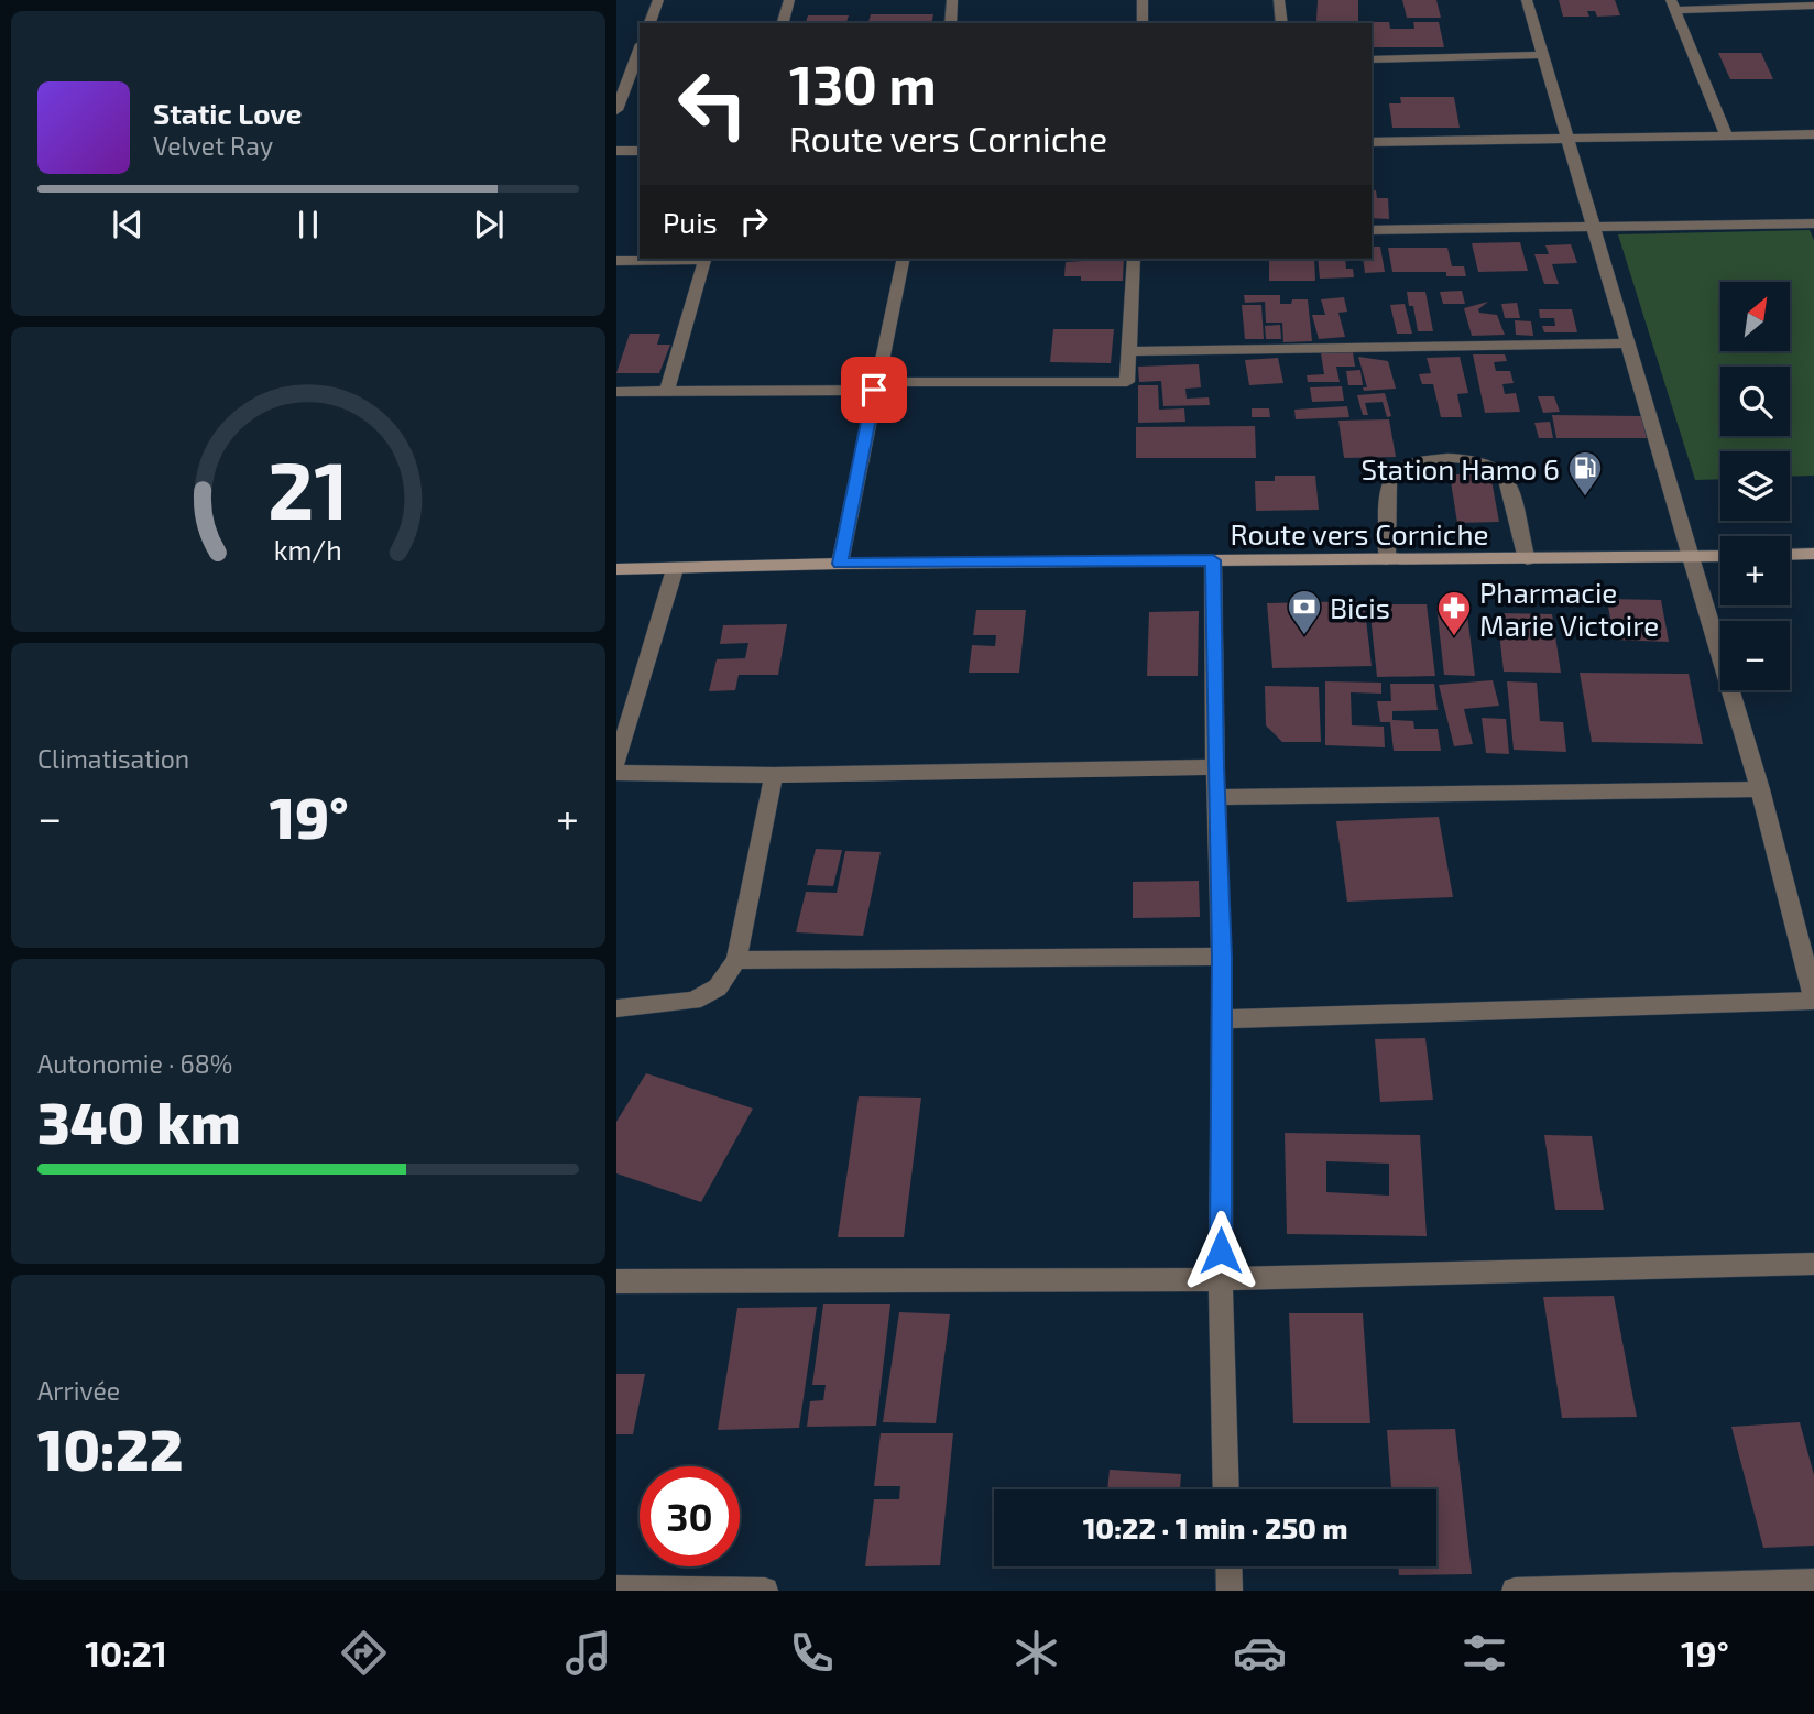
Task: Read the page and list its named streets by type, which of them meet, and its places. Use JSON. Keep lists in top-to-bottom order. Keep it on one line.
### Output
{"streets":{"main road":["Route vers Corniche"]},"places":{"fuel station":["Station Hamo 6"],"bank":["Bicis"],"pharmacy":["Pharmacie Marie Victoire"]},"north":"top right","page":{"turn":["130 m","Route vers Corniche"],"song":["Static Love","Velvet Ray"],"then":"Puis","map_buttons":["+","−"],"tile":["Climatisation",["Autonomie · 68%","340 km"],["Arrivée","10:22"]],"heat":["−","19°","+"],"limit":"30","trip":"10:22 · 1 min · 250 m","tabs":["10:21","19°"],"gauge":["21","km/h"]}}
